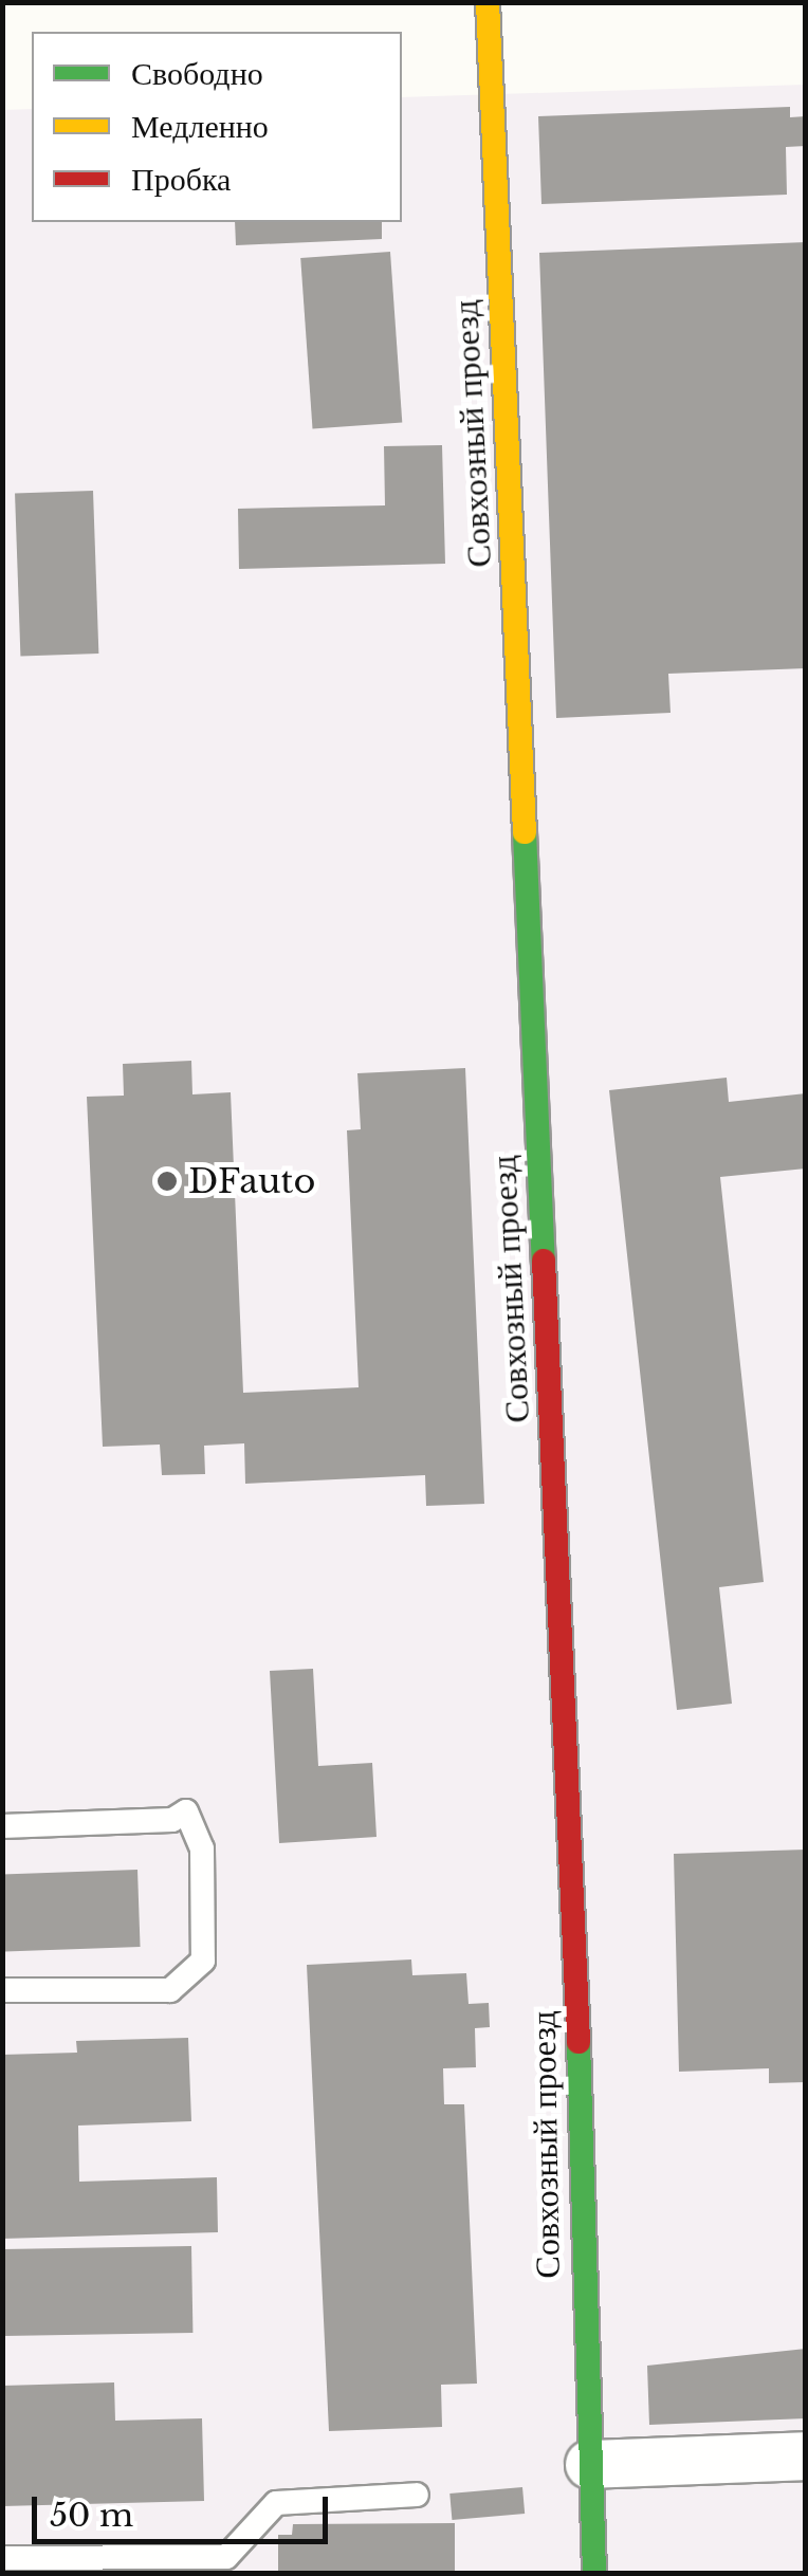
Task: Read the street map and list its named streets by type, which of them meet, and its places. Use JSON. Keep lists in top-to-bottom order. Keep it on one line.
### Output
{"streets":{"street":["Совхозный проезд"]},"places":["DFauto"],"legend":["Свободно","Медленно","Пробка"],"scale_bar":"50 m"}
